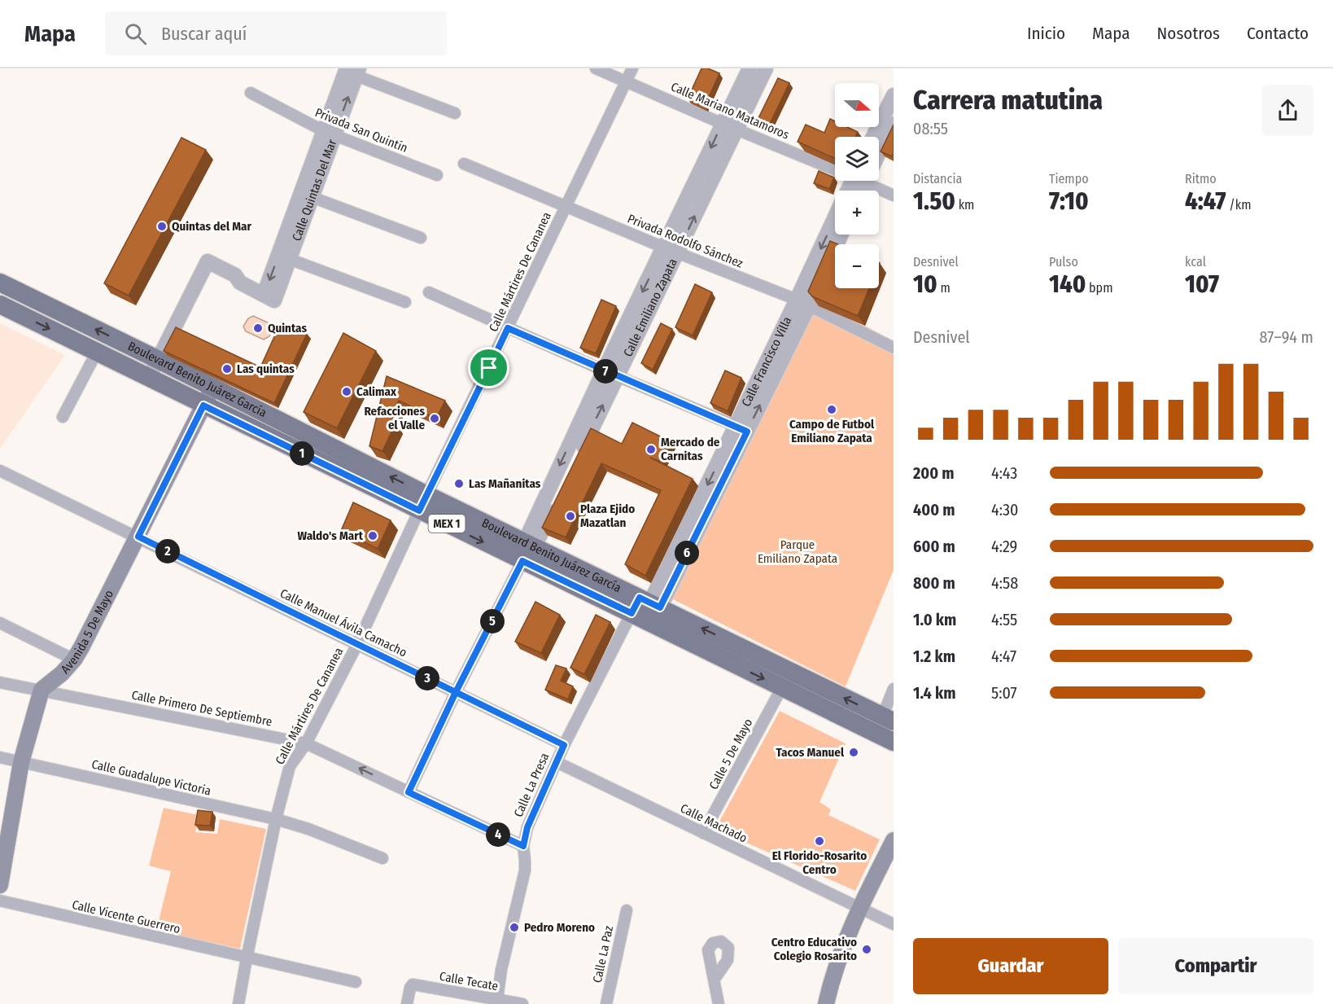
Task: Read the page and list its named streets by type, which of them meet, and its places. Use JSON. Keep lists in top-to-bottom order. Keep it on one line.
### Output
{"streets":{"main road":["Boulevard Benito Juárez García","MEX 1","Avenida 5 De Mayo"],"street":["Calle Mariano Matamoros","Privada San Quintín","Calle Quintas Del Mar","Privada Rodolfo Sánchez","Calle Mártires De Cananea","Calle Emiliano Zapata","Calle Francisco Villa","Calle Manuel Ávila Camacho","Calle Primero De Septiembre","Calle 5 De Mayo","Calle Guadalupe Victoria","Calle La Presa","Calle Machado","Calle Vicente Guerrero","Calle La Paz","Calle Tecate"]},"crossings":[["Calle Mariano Matamoros","Calle Mártires De Cananea"],["Calle Mariano Matamoros","Calle Emiliano Zapata"],["Privada San Quintín","Calle Quintas Del Mar"],["Calle Quintas Del Mar","Boulevard Benito Juárez García"],["Privada Rodolfo Sánchez","Calle Mártires De Cananea"],["Privada Rodolfo Sánchez","Calle Emiliano Zapata"],["Privada Rodolfo Sánchez","Calle Francisco Villa"],["Calle Mártires De Cananea","Boulevard Benito Juárez García"],["Calle Mártires De Cananea","Calle Manuel Ávila Camacho"],["Calle Mártires De Cananea","Calle Primero De Septiembre"],["Calle Mártires De Cananea","Calle Guadalupe Victoria"],["Calle Mártires De Cananea","Calle Vicente Guerrero"],["Calle Emiliano Zapata","Boulevard Benito Juárez García"],["Calle Francisco Villa","Boulevard Benito Juárez García"],["Calle Francisco Villa","Calle La Presa"],["Boulevard Benito Juárez García","Avenida 5 De Mayo"],["Boulevard Benito Juárez García","Calle 5 De Mayo"],["Boulevard Benito Juárez García","Calle La Presa"],["Calle Manuel Ávila Camacho","Avenida 5 De Mayo"],["Calle Manuel Ávila Camacho","Calle La Presa"],["Avenida 5 De Mayo","Calle Primero De Septiembre"],["Calle Primero De Septiembre","Calle La Presa"],["Calle 5 De Mayo","Calle Machado"],["Calle La Presa","Calle Machado"],["Calle La Presa","Calle Tecate"]],"parks":["Parque Emiliano Zapata"],"places":["Quintas del Mar","Quintas","Las quintas","Calimax","Campo de Futbol Emiliano Zapata","Refacciones el Valle","Mercado de Carnitas","Las Mañanitas","Plaza Ejido Mazatlan","Waldo's Mart","Tacos Manuel","El Florido-Rosarito Centro","Pedro Moreno","Centro Educativo Colegio Rosarito"],"north":"right","page":{"header":"Mapa","search":"Buscar aquí","nav":["Inicio","Mapa","Nosotros","Contacto"],"heading":["Carrera matutina","08:55"],"map_buttons":["+","−"],"stats":[["Distancia","1.50 km"],["Tiempo","7:10"],["Ritmo","4:47 /km"],["Desnivel","10 m"],["Pulso","140 bpm"],["kcal","107"]],"chart":["Desnivel","87–94 m"],"pins":["7","1","2","6","5","3","4"],"list":[{"name":"200 m","note":"4:43"},{"name":"400 m","note":"4:30"},{"name":"600 m","note":"4:29"},{"name":"800 m","note":"4:58"},{"name":"1.0 km","note":"4:55"},{"name":"1.2 km","note":"4:47"},{"name":"1.4 km","note":"5:07"}],"buttons":["Guardar","Compartir"]}}
